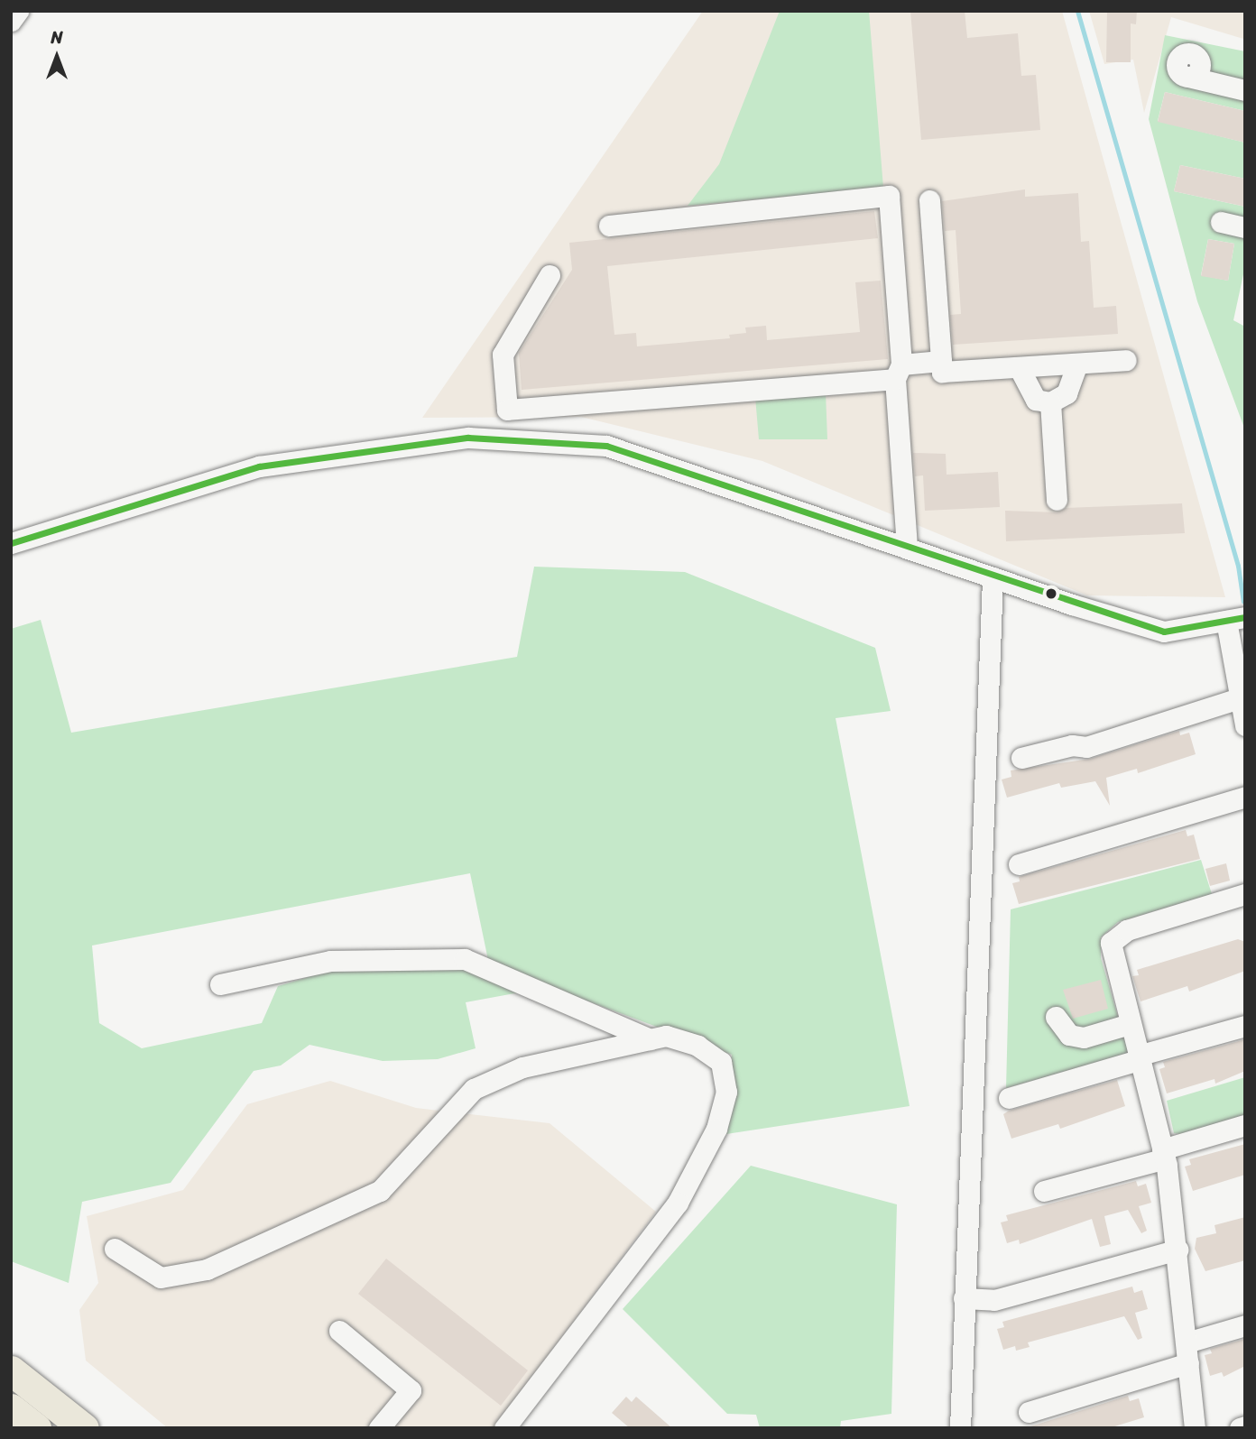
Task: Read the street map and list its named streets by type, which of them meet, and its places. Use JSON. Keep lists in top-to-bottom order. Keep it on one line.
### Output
{"north":"top"}
